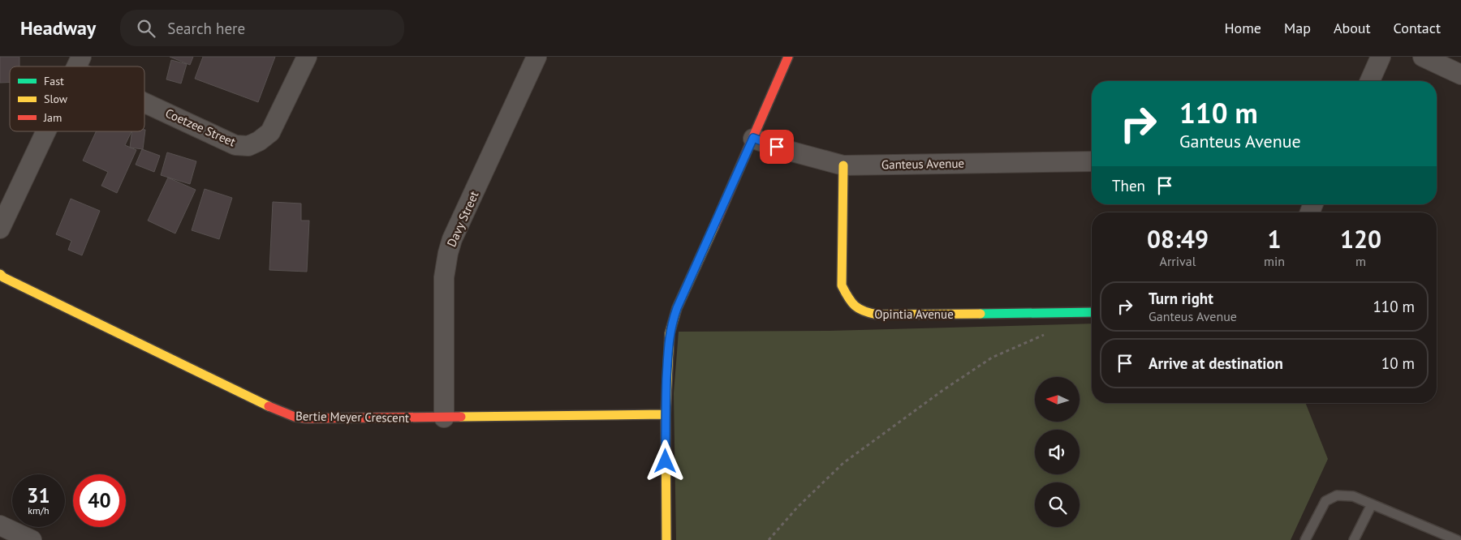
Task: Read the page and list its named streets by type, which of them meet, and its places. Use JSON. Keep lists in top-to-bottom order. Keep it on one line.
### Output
{"streets":{"street":["Coetzee Street","Ganteus Avenue","Davy Street","Opintia Avenue","Bertie Meyer Crescent"]},"crossings":[["Ganteus Avenue","Opintia Avenue"],["Davy Street","Bertie Meyer Crescent"]],"legend":["Fast","Slow","Jam"],"north":"left","page":{"header":"Headway","search":"Search here","nav":["Home","Map","About","Contact"],"turn":["110 m","Ganteus Avenue"],"then":"Then","eta":["08:49","Arrival","1","min","120","m"],"list":[{"name":"Turn right","note":"Ganteus Avenue","value":"110 m"},{"name":"Arrive at destination","value":"10 m"}],"speed":"31 km/h","limit":"40"}}
